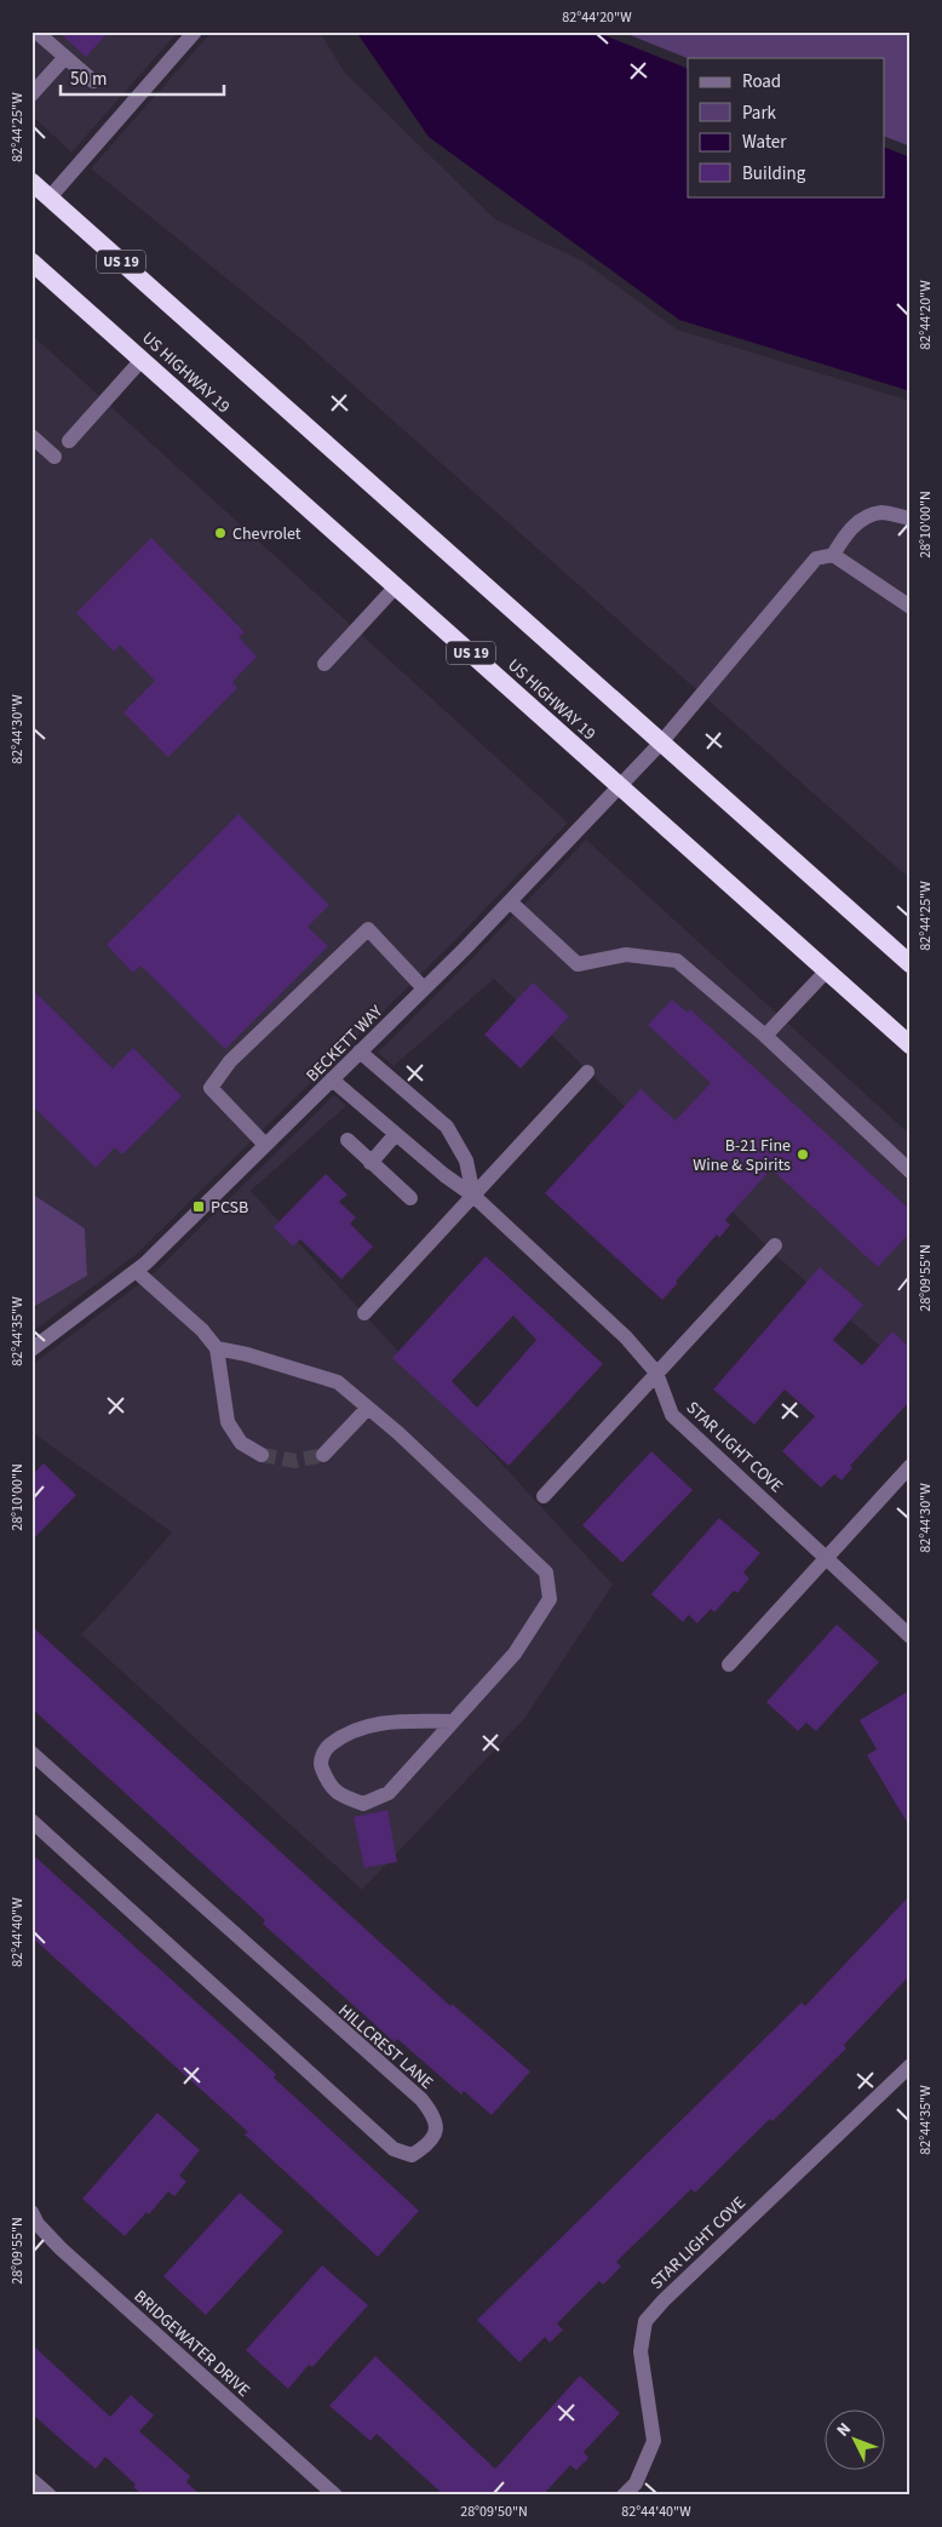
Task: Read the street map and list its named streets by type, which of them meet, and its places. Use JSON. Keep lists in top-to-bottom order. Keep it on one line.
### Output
{"streets":{"highway":["US 19","US HIGHWAY 19"],"street":["BECKETT WAY","STAR LIGHT COVE","HILLCREST LANE","BRIDGEWATER DRIVE"]},"crossings":[["US 19","BECKETT WAY"],["US HIGHWAY 19","BECKETT WAY"],["BECKETT WAY","STAR LIGHT COVE"]],"places":{"other":["Chevrolet","B-21 Fine Wine & Spirits"],"transit":["PCSB"]},"legend":["Road","Park","Water","Building"],"scale_bar":"50 m","north":"top left","coordinates":["82°44'20\"W","82°44'25\"W","28°10'00\"N","82°44'30\"W","28°09'55\"N","82°44'35\"W","82°44'40\"W","28°09'50\"N"]}
